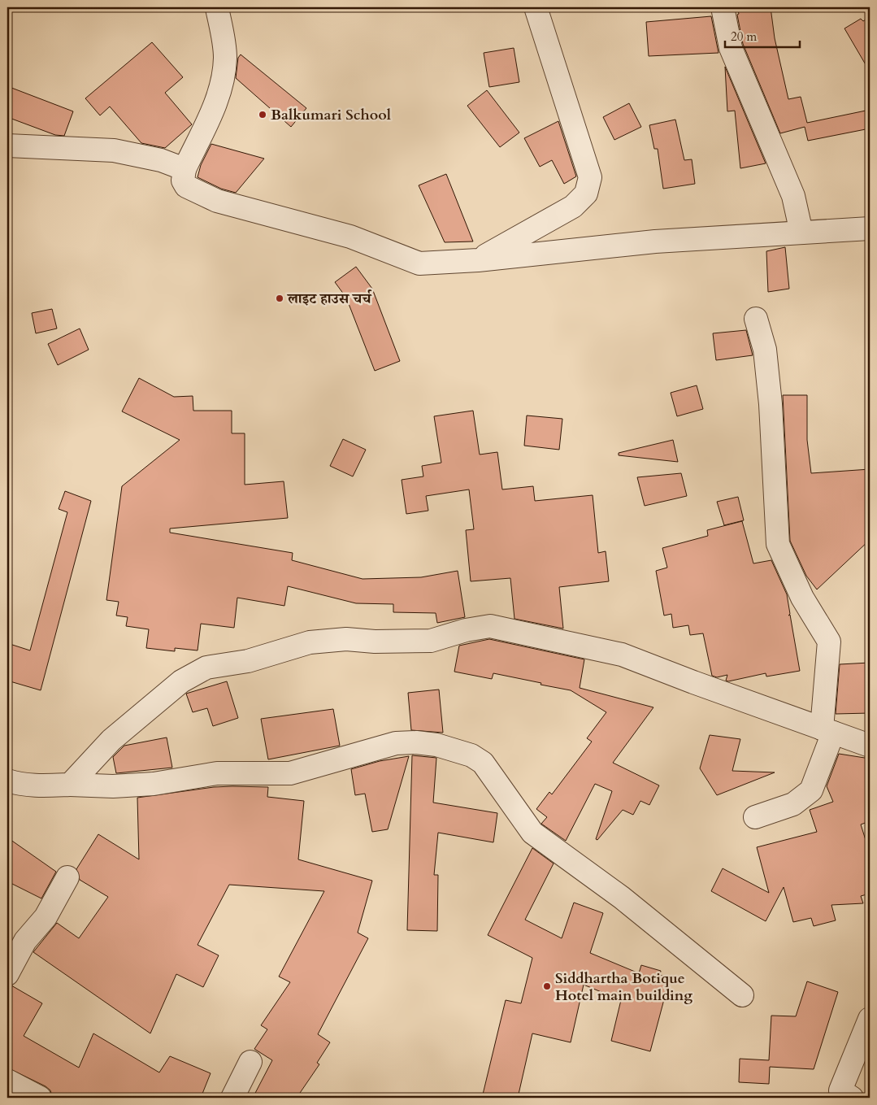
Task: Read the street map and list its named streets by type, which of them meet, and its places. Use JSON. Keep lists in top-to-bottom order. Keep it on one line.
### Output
{"places":["Balkumari School","लाइट हाउस चर्च","Siddhartha Botique Hotel main building"],"scale_bar":"20 m"}
